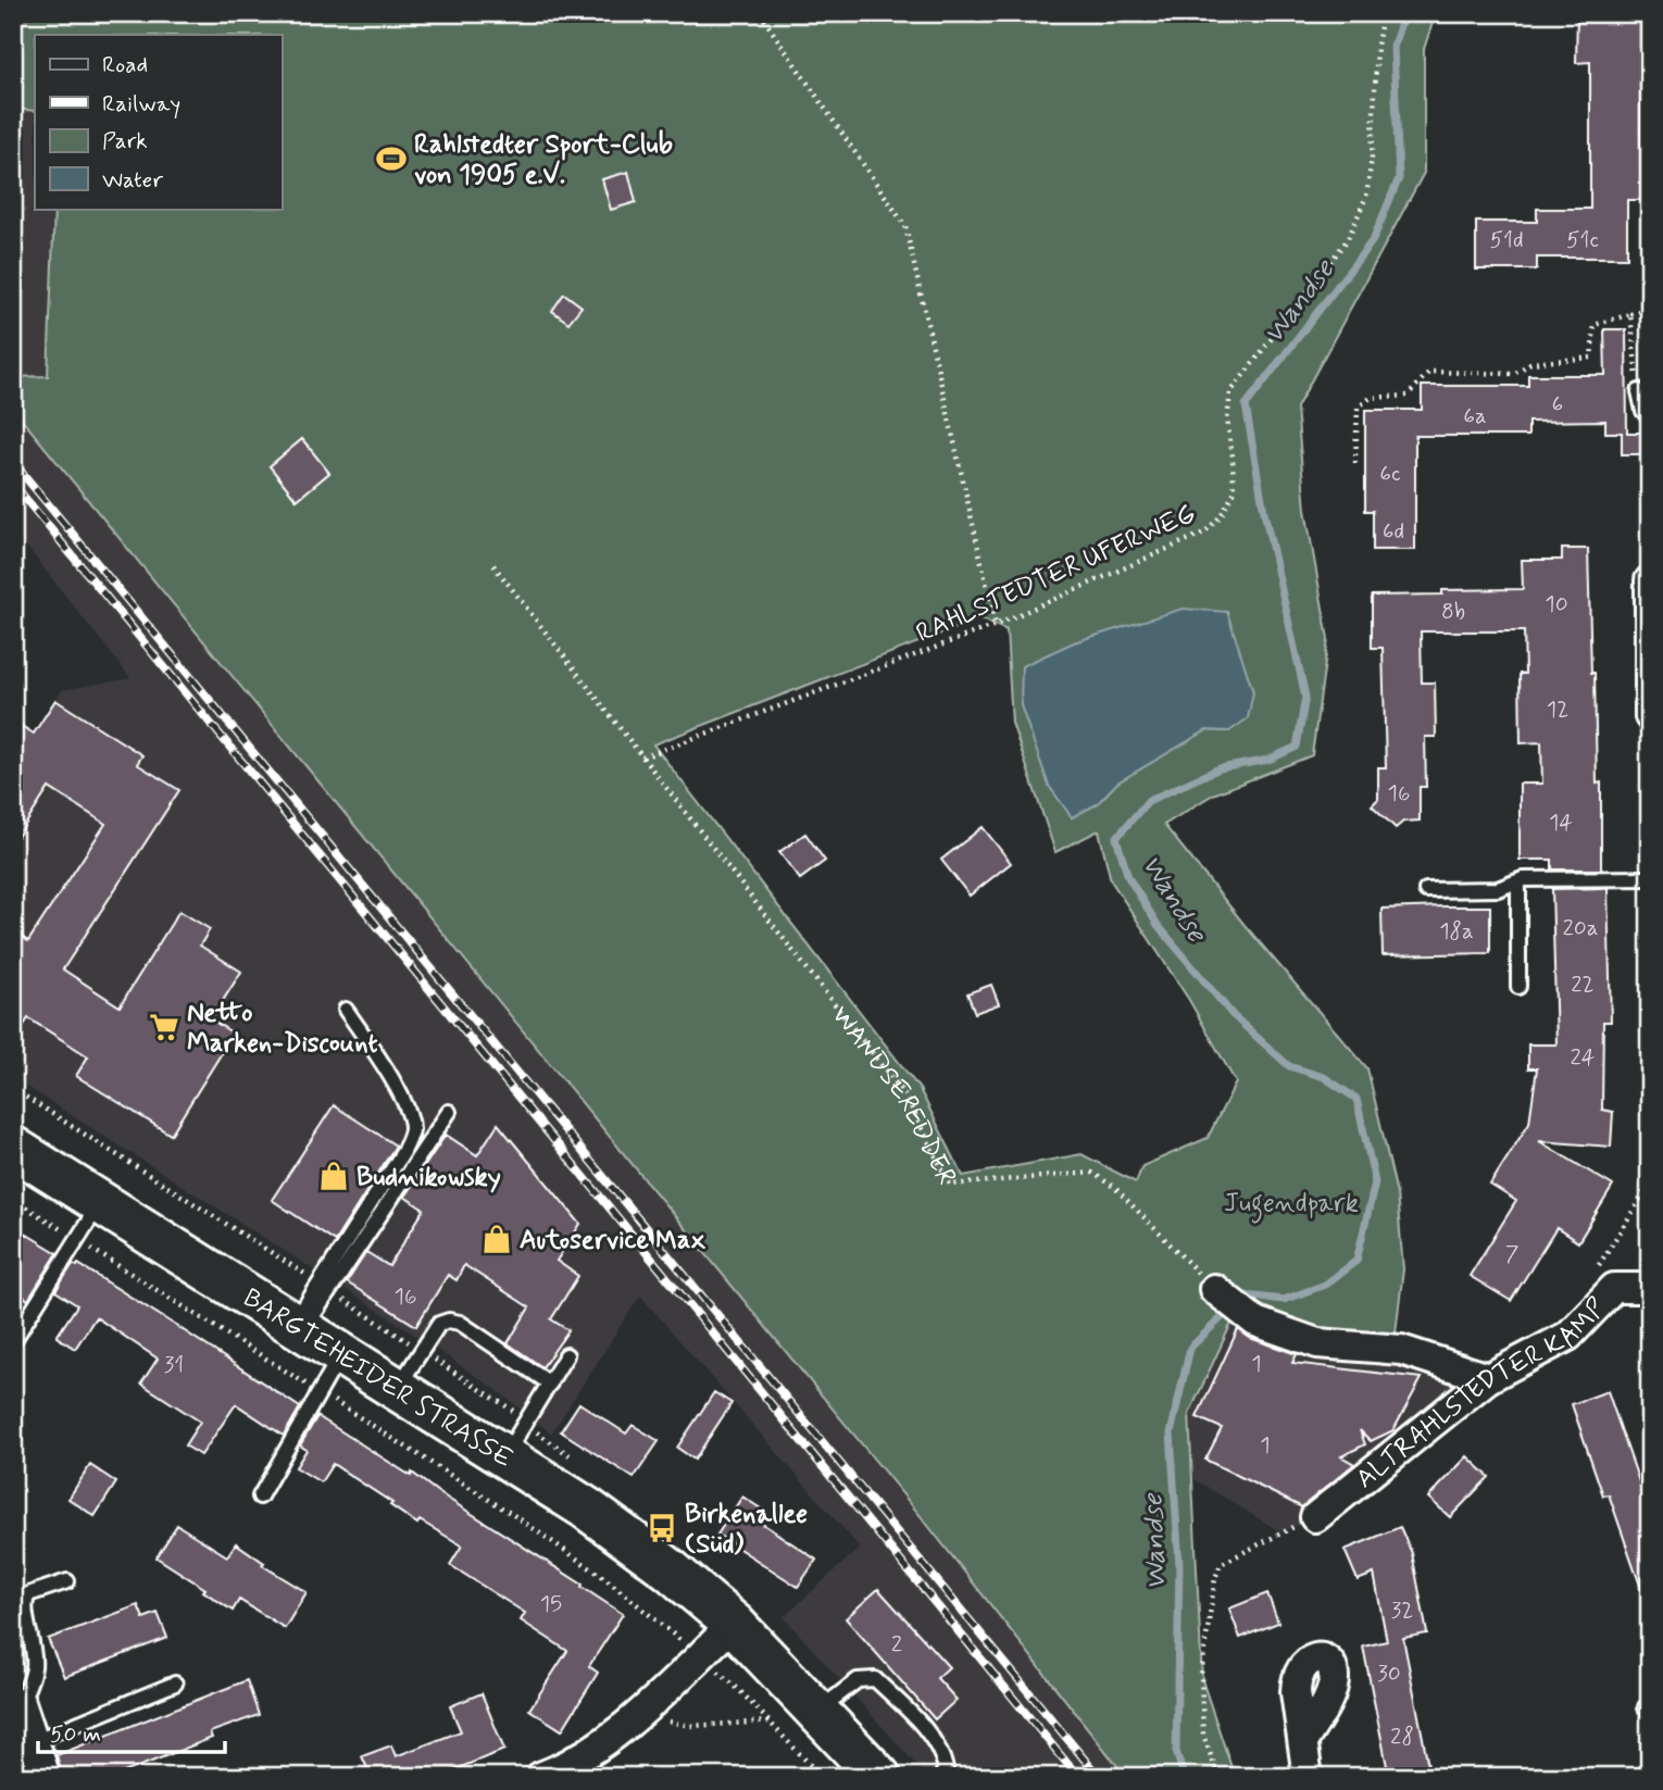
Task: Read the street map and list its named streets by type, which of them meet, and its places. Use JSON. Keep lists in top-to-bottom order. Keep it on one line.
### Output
{"streets":{"main road":["BARGTEHEIDER STRASSE"],"street":["ALTRAHLSTEDTER KAMP"],"path":["RAHLSTEDTER UFERWEG","WANDSEREDDER"]},"crossings":[["RAHLSTEDTER UFERWEG","WANDSEREDDER"]],"water":["Wandse"],"parks":["Jugendpark"],"places":{"sports":["Rahlstedter Sport-Club von 1905 e.V."],"supermarket":["Netto Marken-Discount"],"shop":["Budnikowsky","Autoservice Max"],"bus stop":["Birkenallee (Süd)"]},"house_numbers":["51d","51c","6","6a","6c","6d","10","8b","12","16","14","20a","18a","22","24","7","16","1","31","1","15","32","2","30","28"],"legend":["Road","Railway","Park","Water"],"scale_bar":"50 m"}
